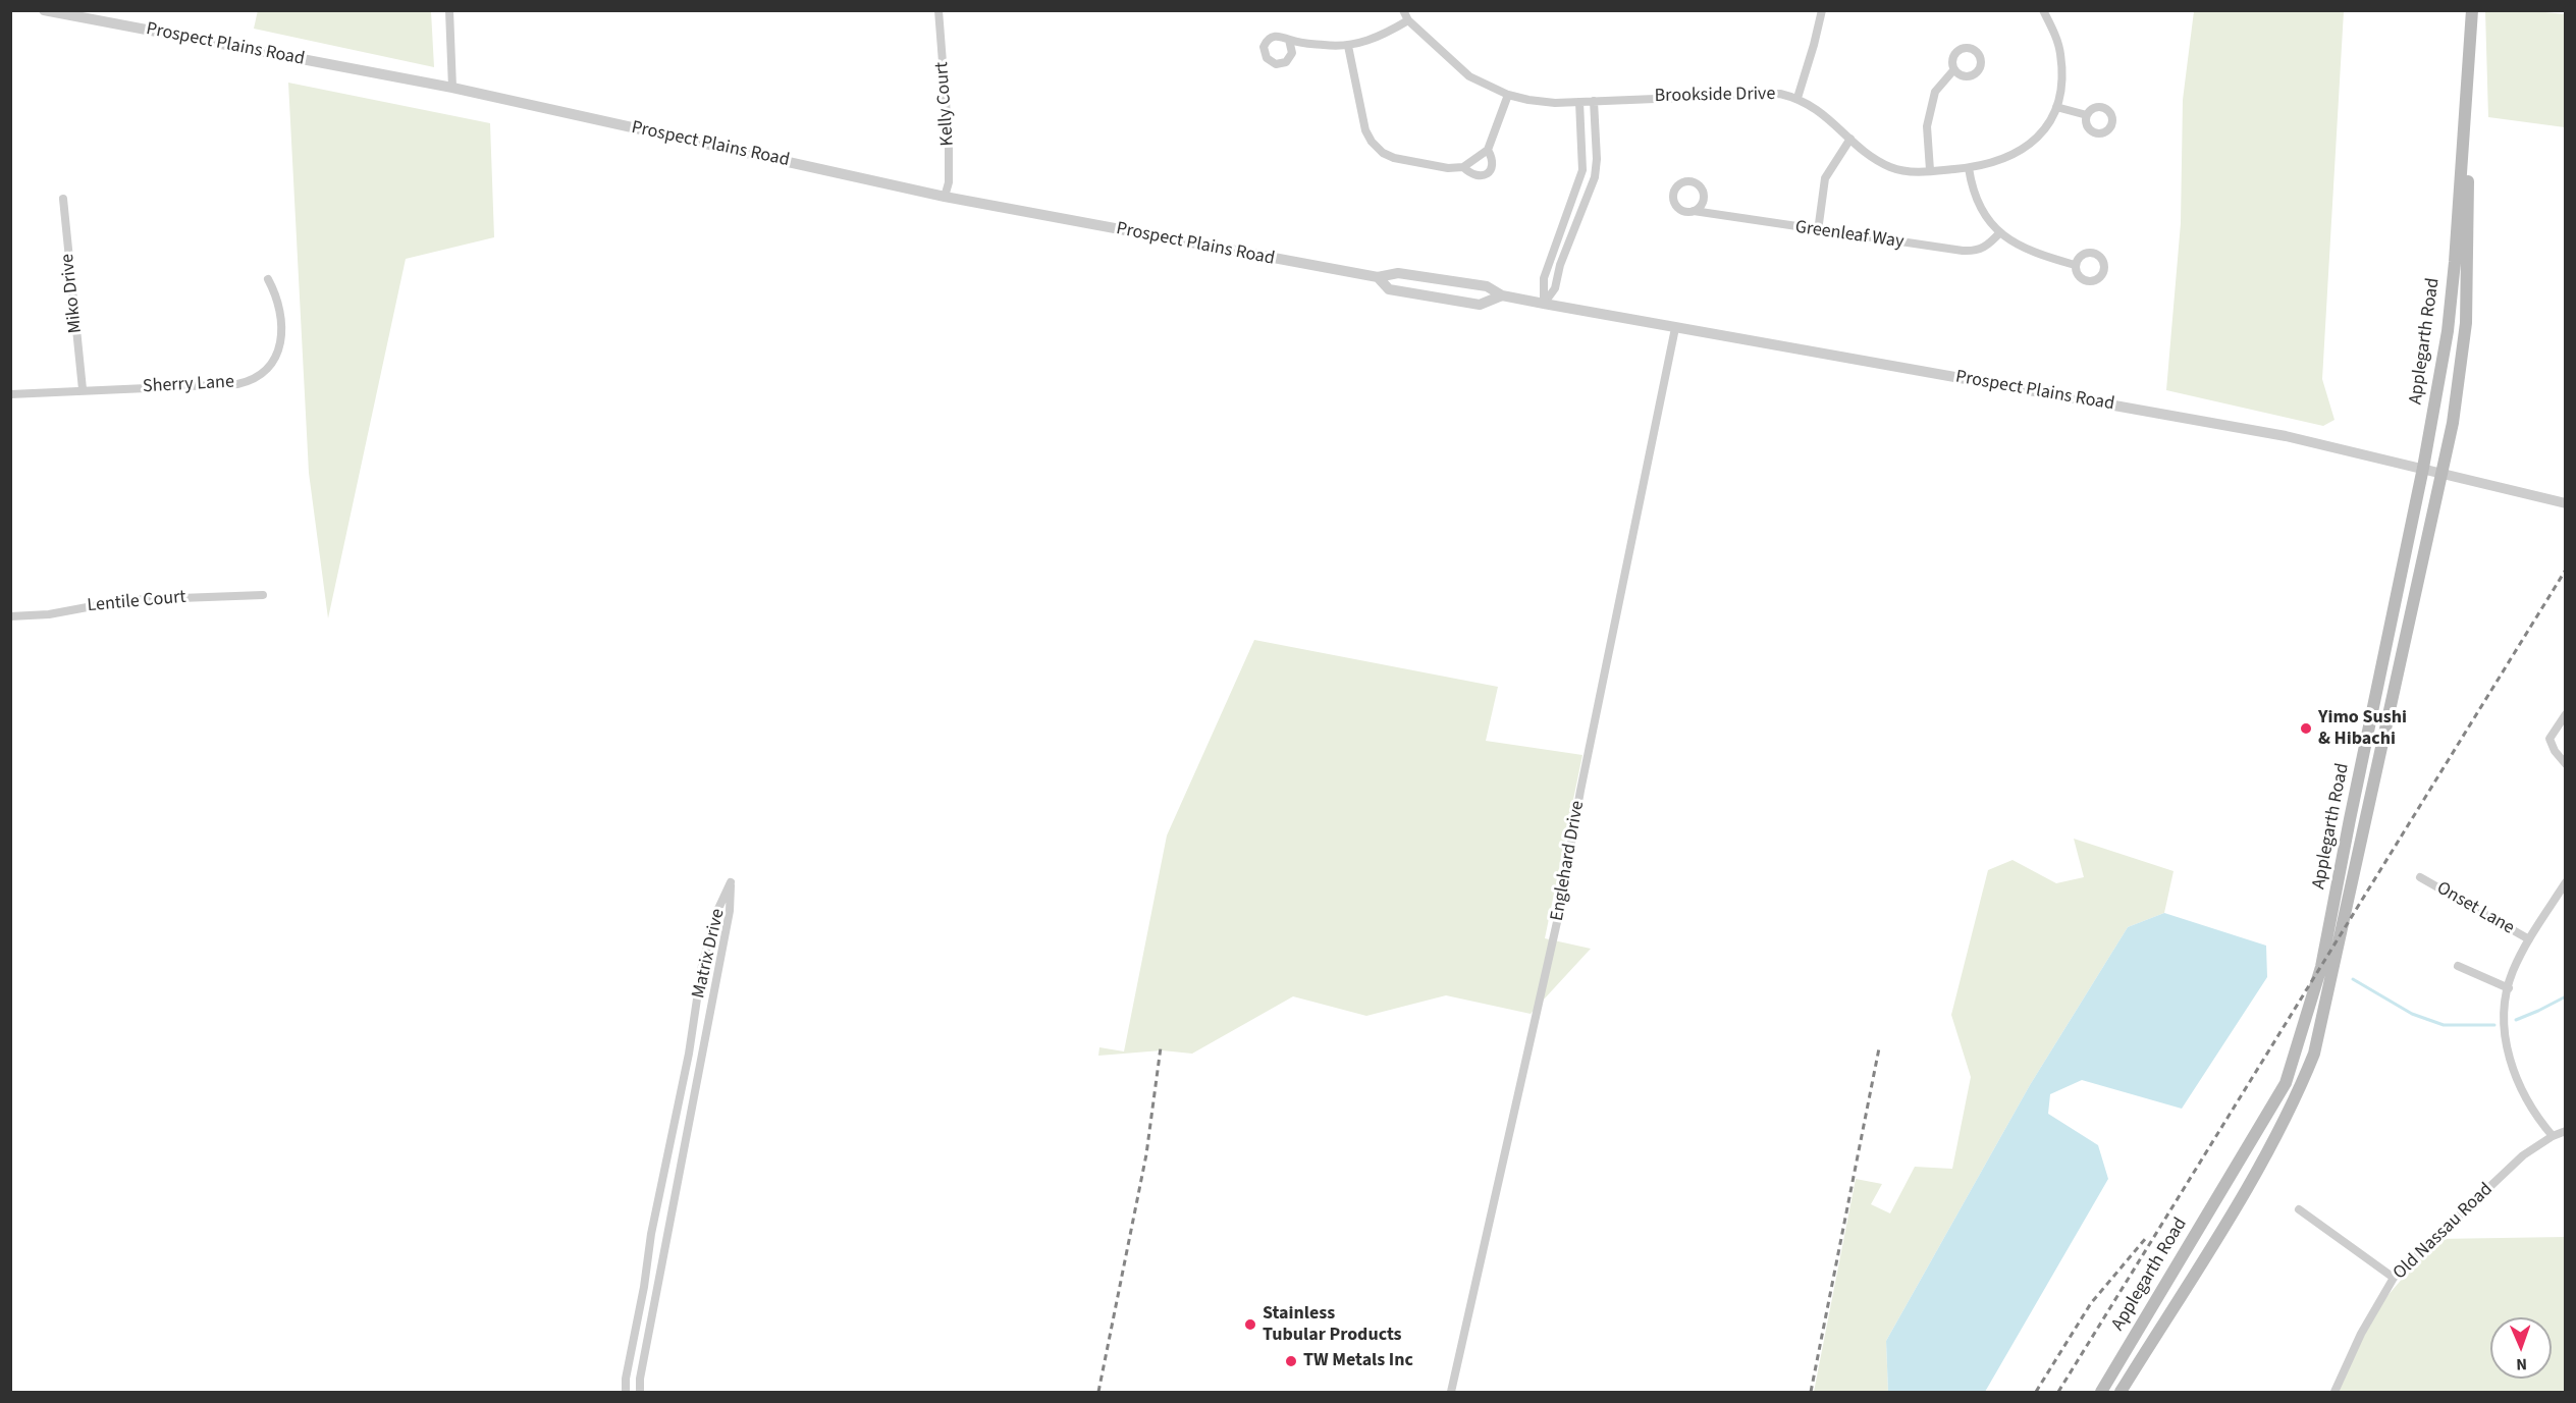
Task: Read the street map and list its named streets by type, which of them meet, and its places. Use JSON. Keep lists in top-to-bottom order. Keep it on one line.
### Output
{"streets":{"main road":["Applegarth Road"],"street":["Prospect Plains Road","Brookside Drive","Kelly Court","Greenleaf Way","Miko Drive","Sherry Lane","Lentile Court","Englehard Drive","Onset Lane","Matrix Drive","Old Nassau Road"]},"crossings":[["Prospect Plains Road","Kelly Court"],["Prospect Plains Road","Applegarth Road"],["Prospect Plains Road","Englehard Drive"],["Miko Drive","Sherry Lane"]],"places":["Yimo Sushi & Hibachi","Stainless Tubular Products","TW Metals Inc"],"north":"bottom"}
